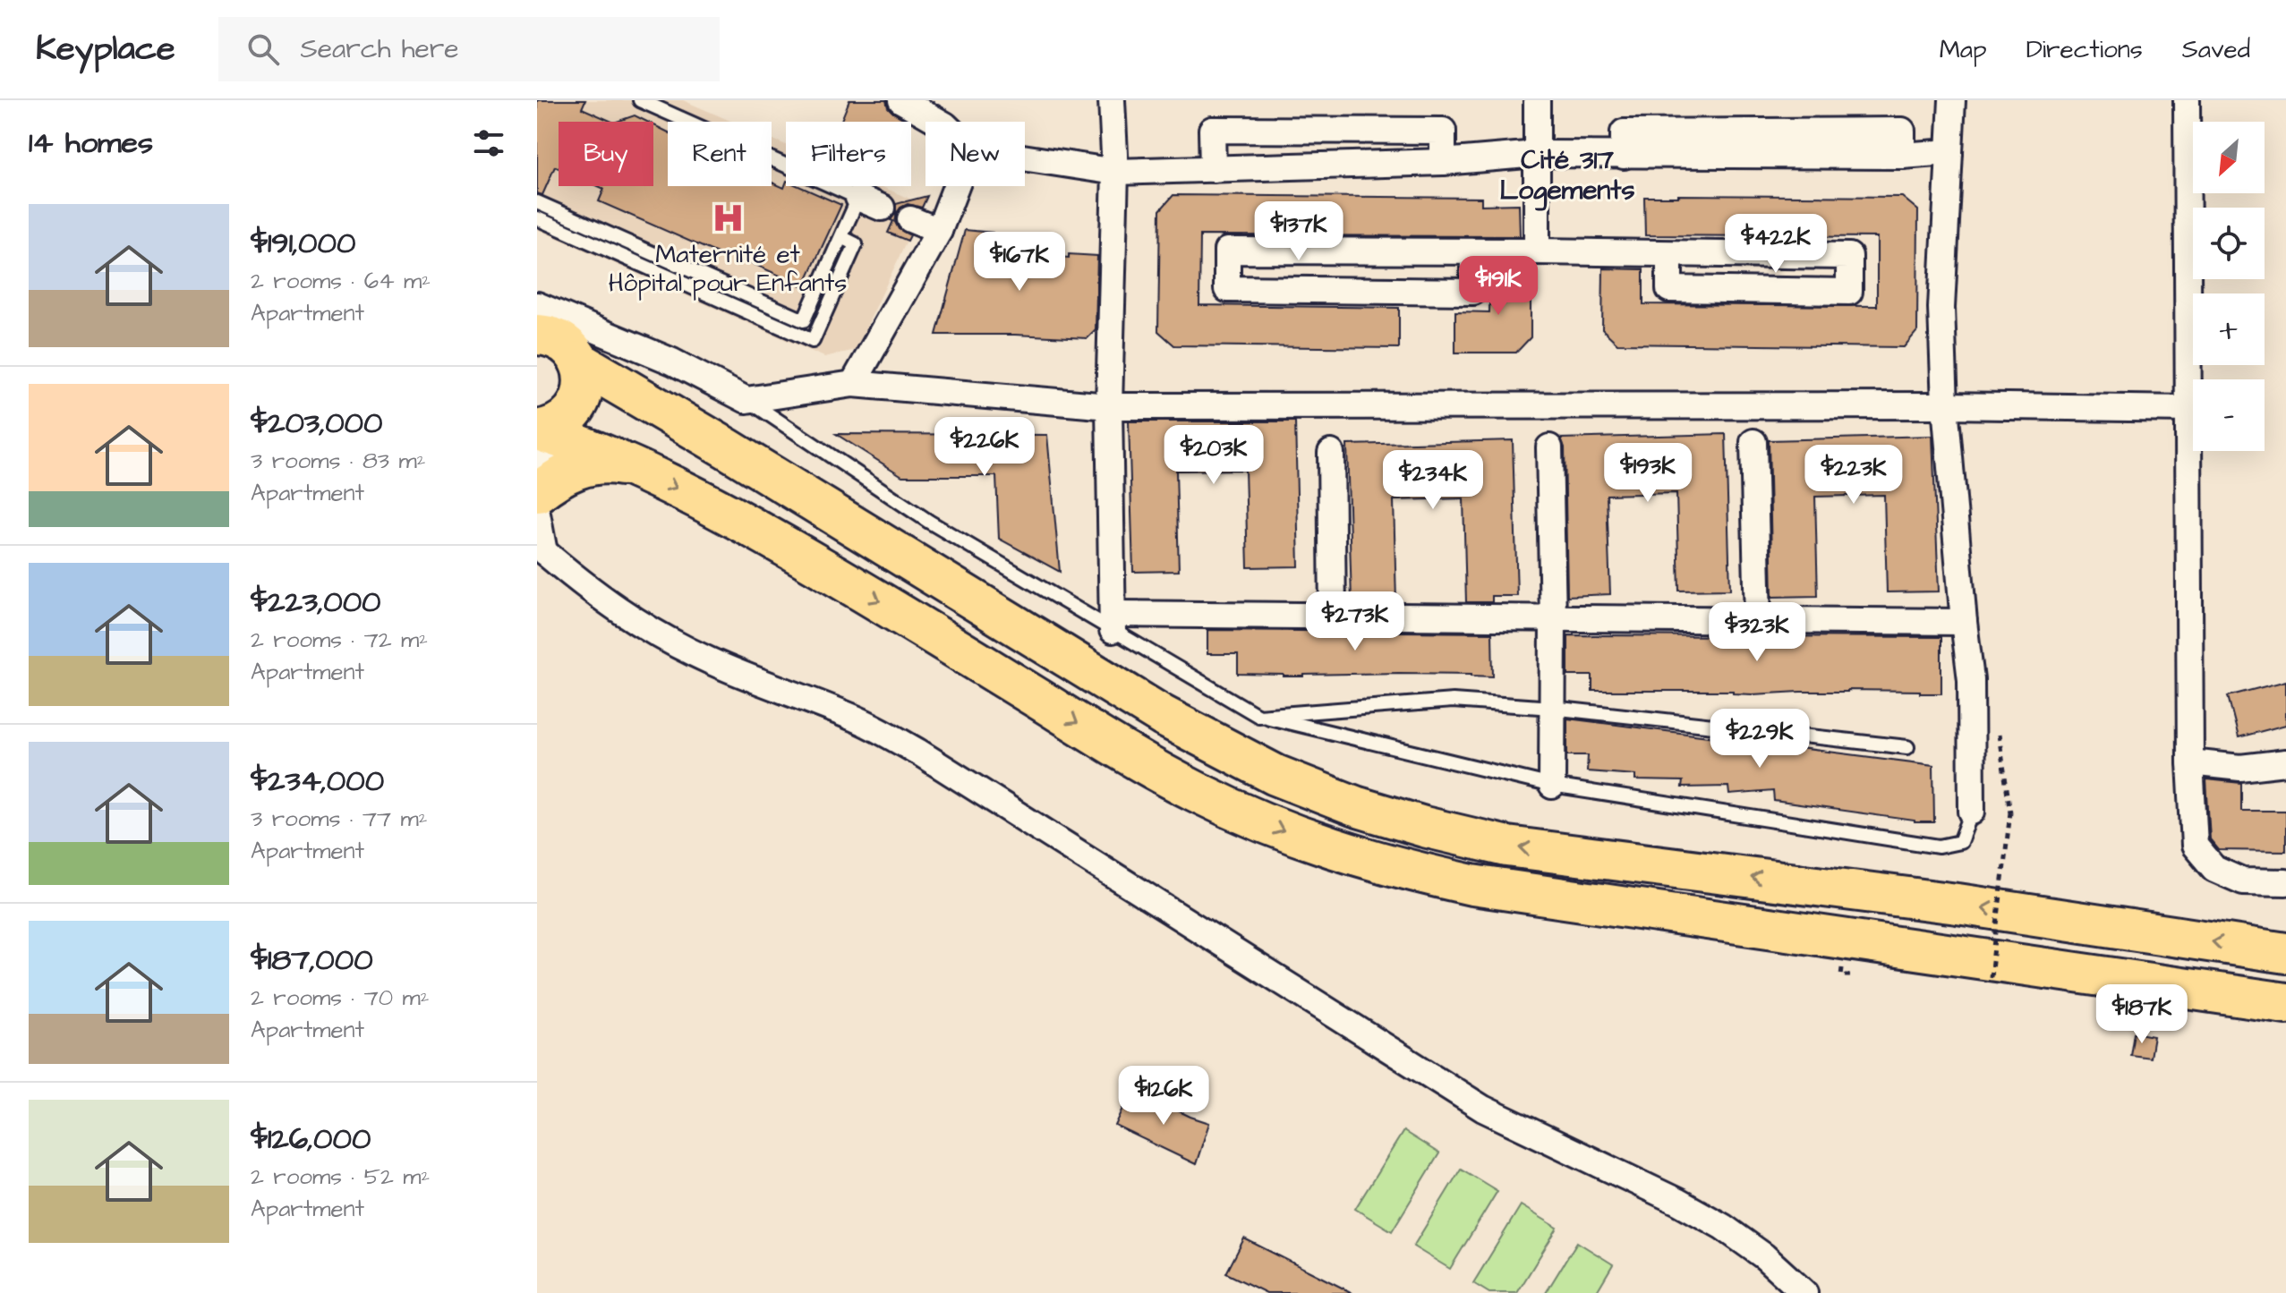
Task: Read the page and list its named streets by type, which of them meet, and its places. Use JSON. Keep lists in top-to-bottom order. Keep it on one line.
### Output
{"districts":["Cité 317 Logements"],"places":{"hospital":["Maternité et Hôpital pour Enfants"]},"north":"bottom left","page":{"header":"Keyplace","search":"Search here","nav":["Map","Directions","Saved"],"heading":"14 homes","map_buttons":["+","−"],"chip":["Buy","Rent","Filters","New"],"list":[{"name":"$191,000","note":"2 rooms · 64 m² · Apartment"},{"name":"$203,000","note":"3 rooms · 83 m² · Apartment"},{"name":"$223,000","note":"2 rooms · 72 m² · Apartment"},{"name":"$234,000","note":"3 rooms · 77 m² · Apartment"},{"name":"$187,000","note":"2 rooms · 70 m² · Apartment"},{"name":"$126,000","note":"2 rooms · 52 m² · Apartment"}],"price":["$137K","$422K","$167K","$191K","$226K","$203K","$193K","$223K","$234K","$273K","$323K","$229K","$187K","$126K"]}}
